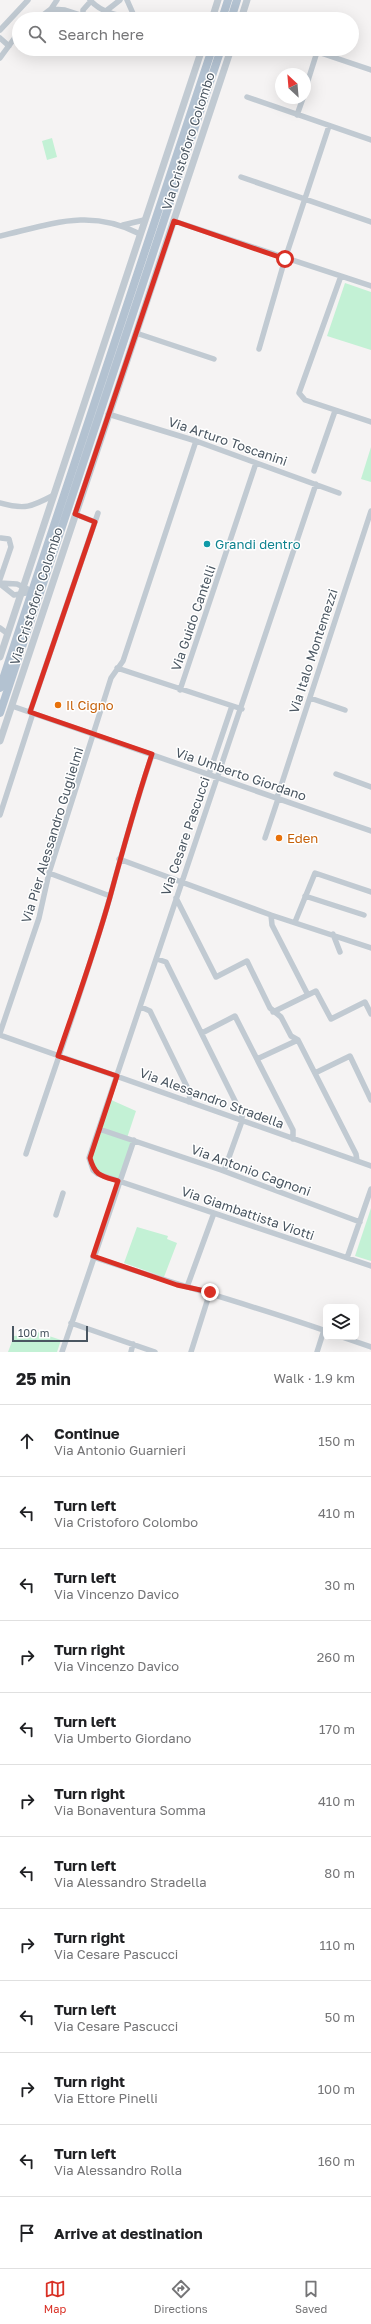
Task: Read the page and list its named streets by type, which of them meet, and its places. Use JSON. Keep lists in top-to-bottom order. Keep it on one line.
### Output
{"streets":{"main road":["Via Cristoforo Colombo"],"street":["Via Arturo Toscanini","Via Guido Cantelli","Via Italo Montemezzi","Via Umberto Giordano","Via Pier Alessandro Guglielmi","Via Cesare Pascucci","Via Alessandro Stradella","Via Antonio Cagnoni","Via Giambattista Viotti"]},"crossings":[["Via Cristoforo Colombo","Via Arturo Toscanini"],["Via Cristoforo Colombo","Via Umberto Giordano"],["Via Arturo Toscanini","Via Guido Cantelli"],["Via Arturo Toscanini","Via Pier Alessandro Guglielmi"],["Via Arturo Toscanini","Via Cesare Pascucci"],["Via Italo Montemezzi","Via Umberto Giordano"],["Via Umberto Giordano","Via Pier Alessandro Guglielmi"],["Via Umberto Giordano","Via Cesare Pascucci"],["Via Pier Alessandro Guglielmi","Via Alessandro Stradella"],["Via Cesare Pascucci","Via Alessandro Stradella"],["Via Cesare Pascucci","Via Antonio Cagnoni"],["Via Cesare Pascucci","Via Giambattista Viotti"]],"places":["Grandi dentro","Il Cigno","Eden"],"scale_bar":"100 m","north":"top left","page":{"search":"Search here","scale":"100 m","heading":["25 min","Walk · 1.9 km"],"list":[["Continue","Via Antonio Guarnieri","150 m"],["Turn left","Via Cristoforo Colombo","410 m"],["Turn left","Via Vincenzo Davico","30 m"],["Turn right","Via Vincenzo Davico","260 m"],["Turn left","Via Umberto Giordano","170 m"],["Turn right","Via Bonaventura Somma","410 m"],["Turn left","Via Alessandro Stradella","80 m"],["Turn right","Via Cesare Pascucci","110 m"],["Turn left","Via Cesare Pascucci","50 m"],["Turn right","Via Ettore Pinelli","100 m"],["Turn left","Via Alessandro Rolla","160 m"],"Arrive at destination"],"nav":["Map","Directions","Saved"]}}
